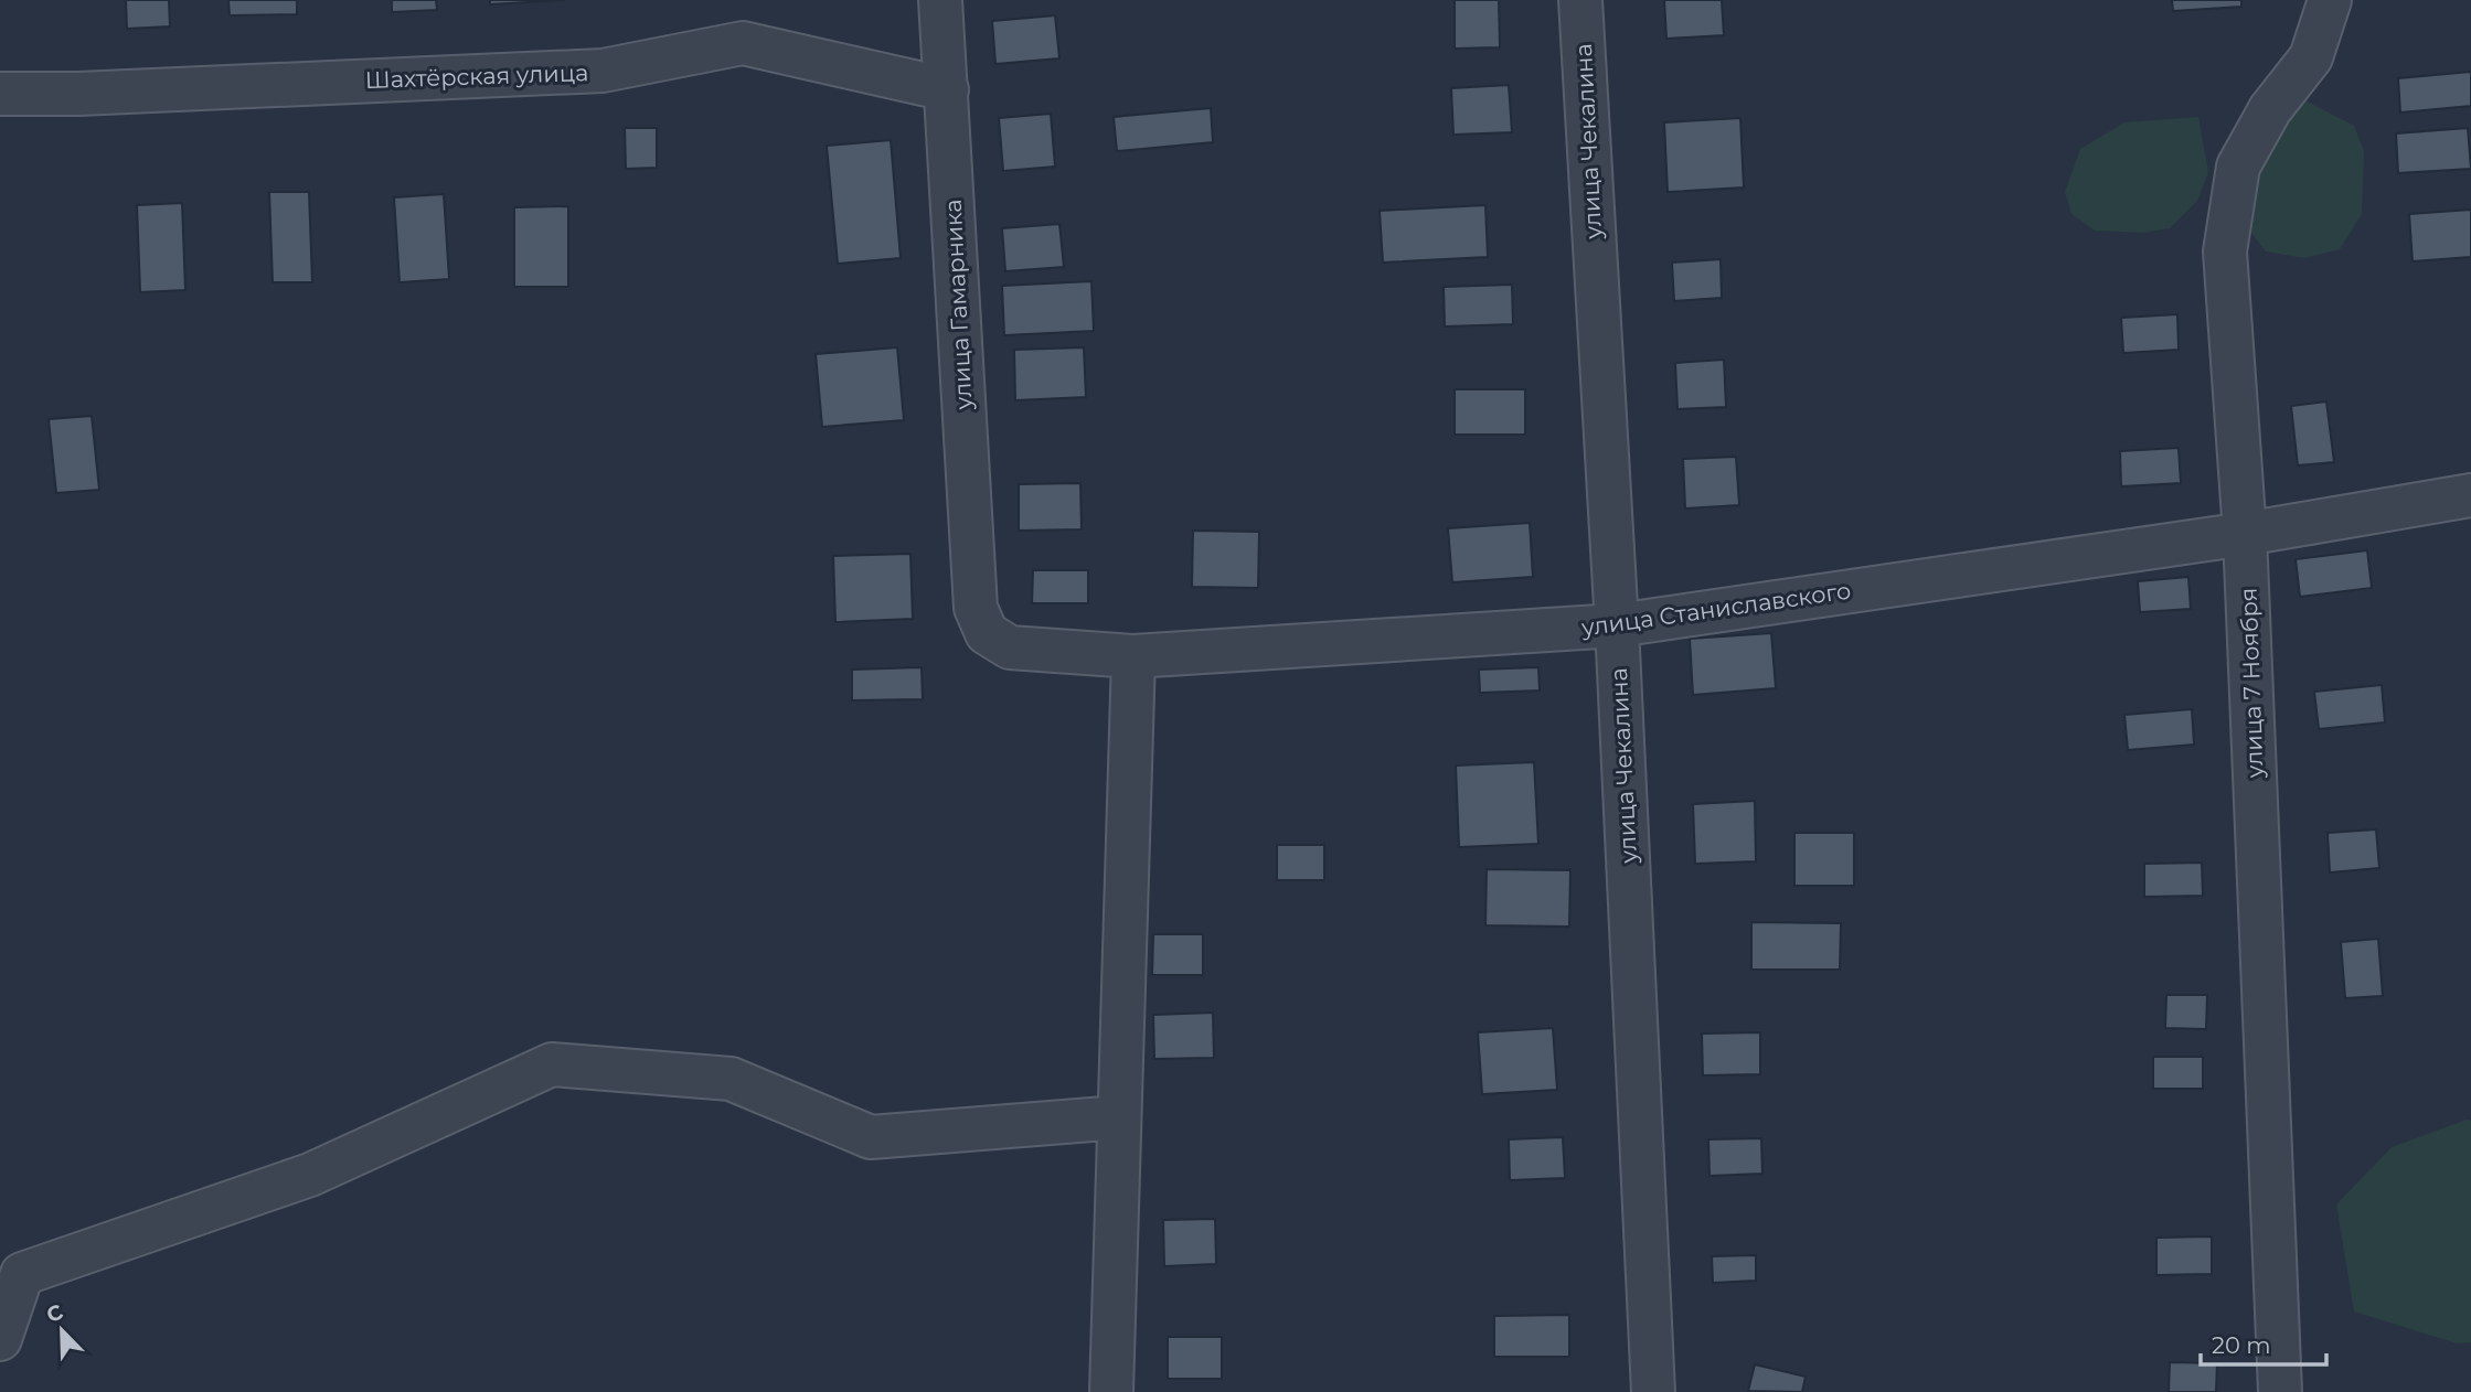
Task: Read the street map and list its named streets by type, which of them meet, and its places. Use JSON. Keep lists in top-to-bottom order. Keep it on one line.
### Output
{"streets":{"street":["Шахтёрская улица","улица Чекалина","улица Гамарника","улица Станиславского","улица 7 Ноября"]},"crossings":[["Шахтёрская улица","улица Гамарника"],["улица Чекалина","улица Станиславского"],["улица Гамарника","улица Станиславского"],["улица Станиславского","улица 7 Ноября"]],"scale_bar":"20 m","north":"top left"}
